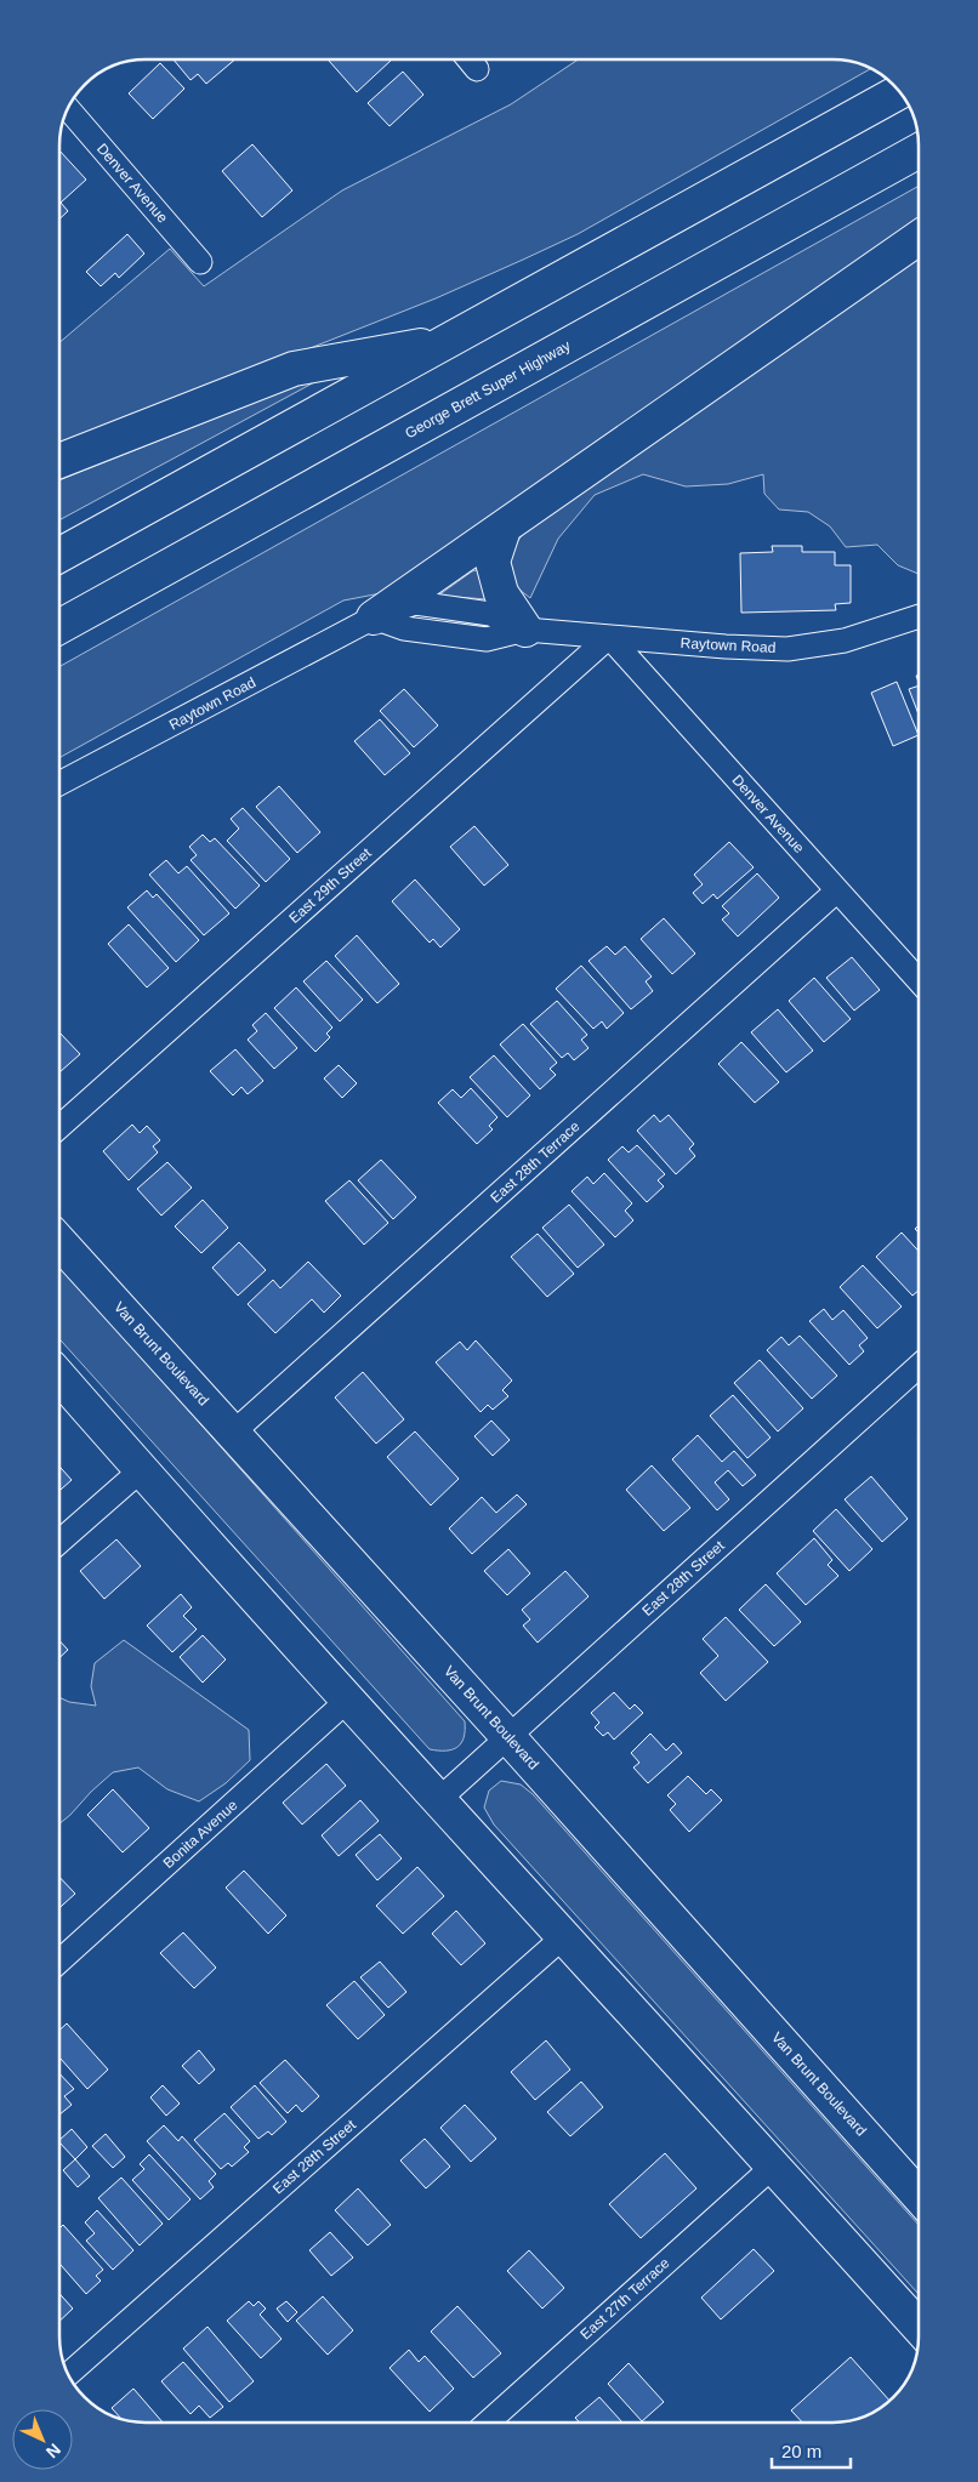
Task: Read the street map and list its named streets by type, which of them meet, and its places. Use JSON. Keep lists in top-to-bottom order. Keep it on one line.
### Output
{"streets":{"main road":["George Brett Super Highway","Van Brunt Boulevard"],"street":["Denver Avenue","Raytown Road","East 29th Street","East 28th Terrace","East 28th Street","Bonita Avenue","East 27th Terrace"]},"crossings":[["Denver Avenue","Raytown Road"],["Denver Avenue","East 29th Street"],["Denver Avenue","East 28th Terrace"],["Raytown Road","East 29th Street"],["East 28th Terrace","Van Brunt Boulevard"],["Van Brunt Boulevard","East 28th Street"]],"scale_bar":"20 m","north":"bottom right"}
